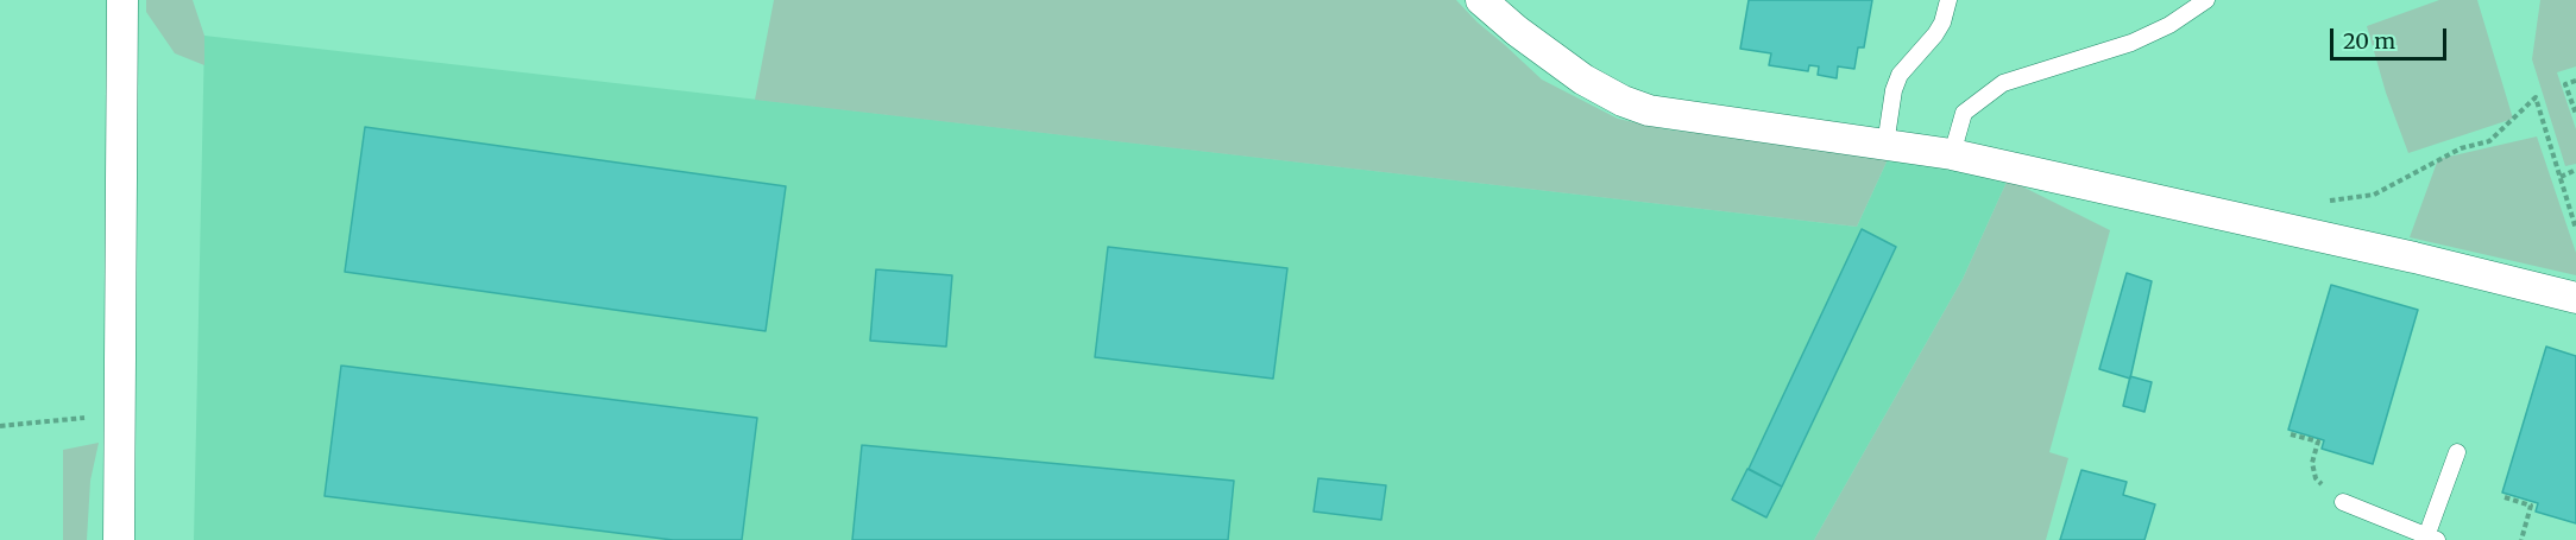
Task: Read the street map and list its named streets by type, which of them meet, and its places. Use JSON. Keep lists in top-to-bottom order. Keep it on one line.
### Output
{"scale_bar":"20 m"}
